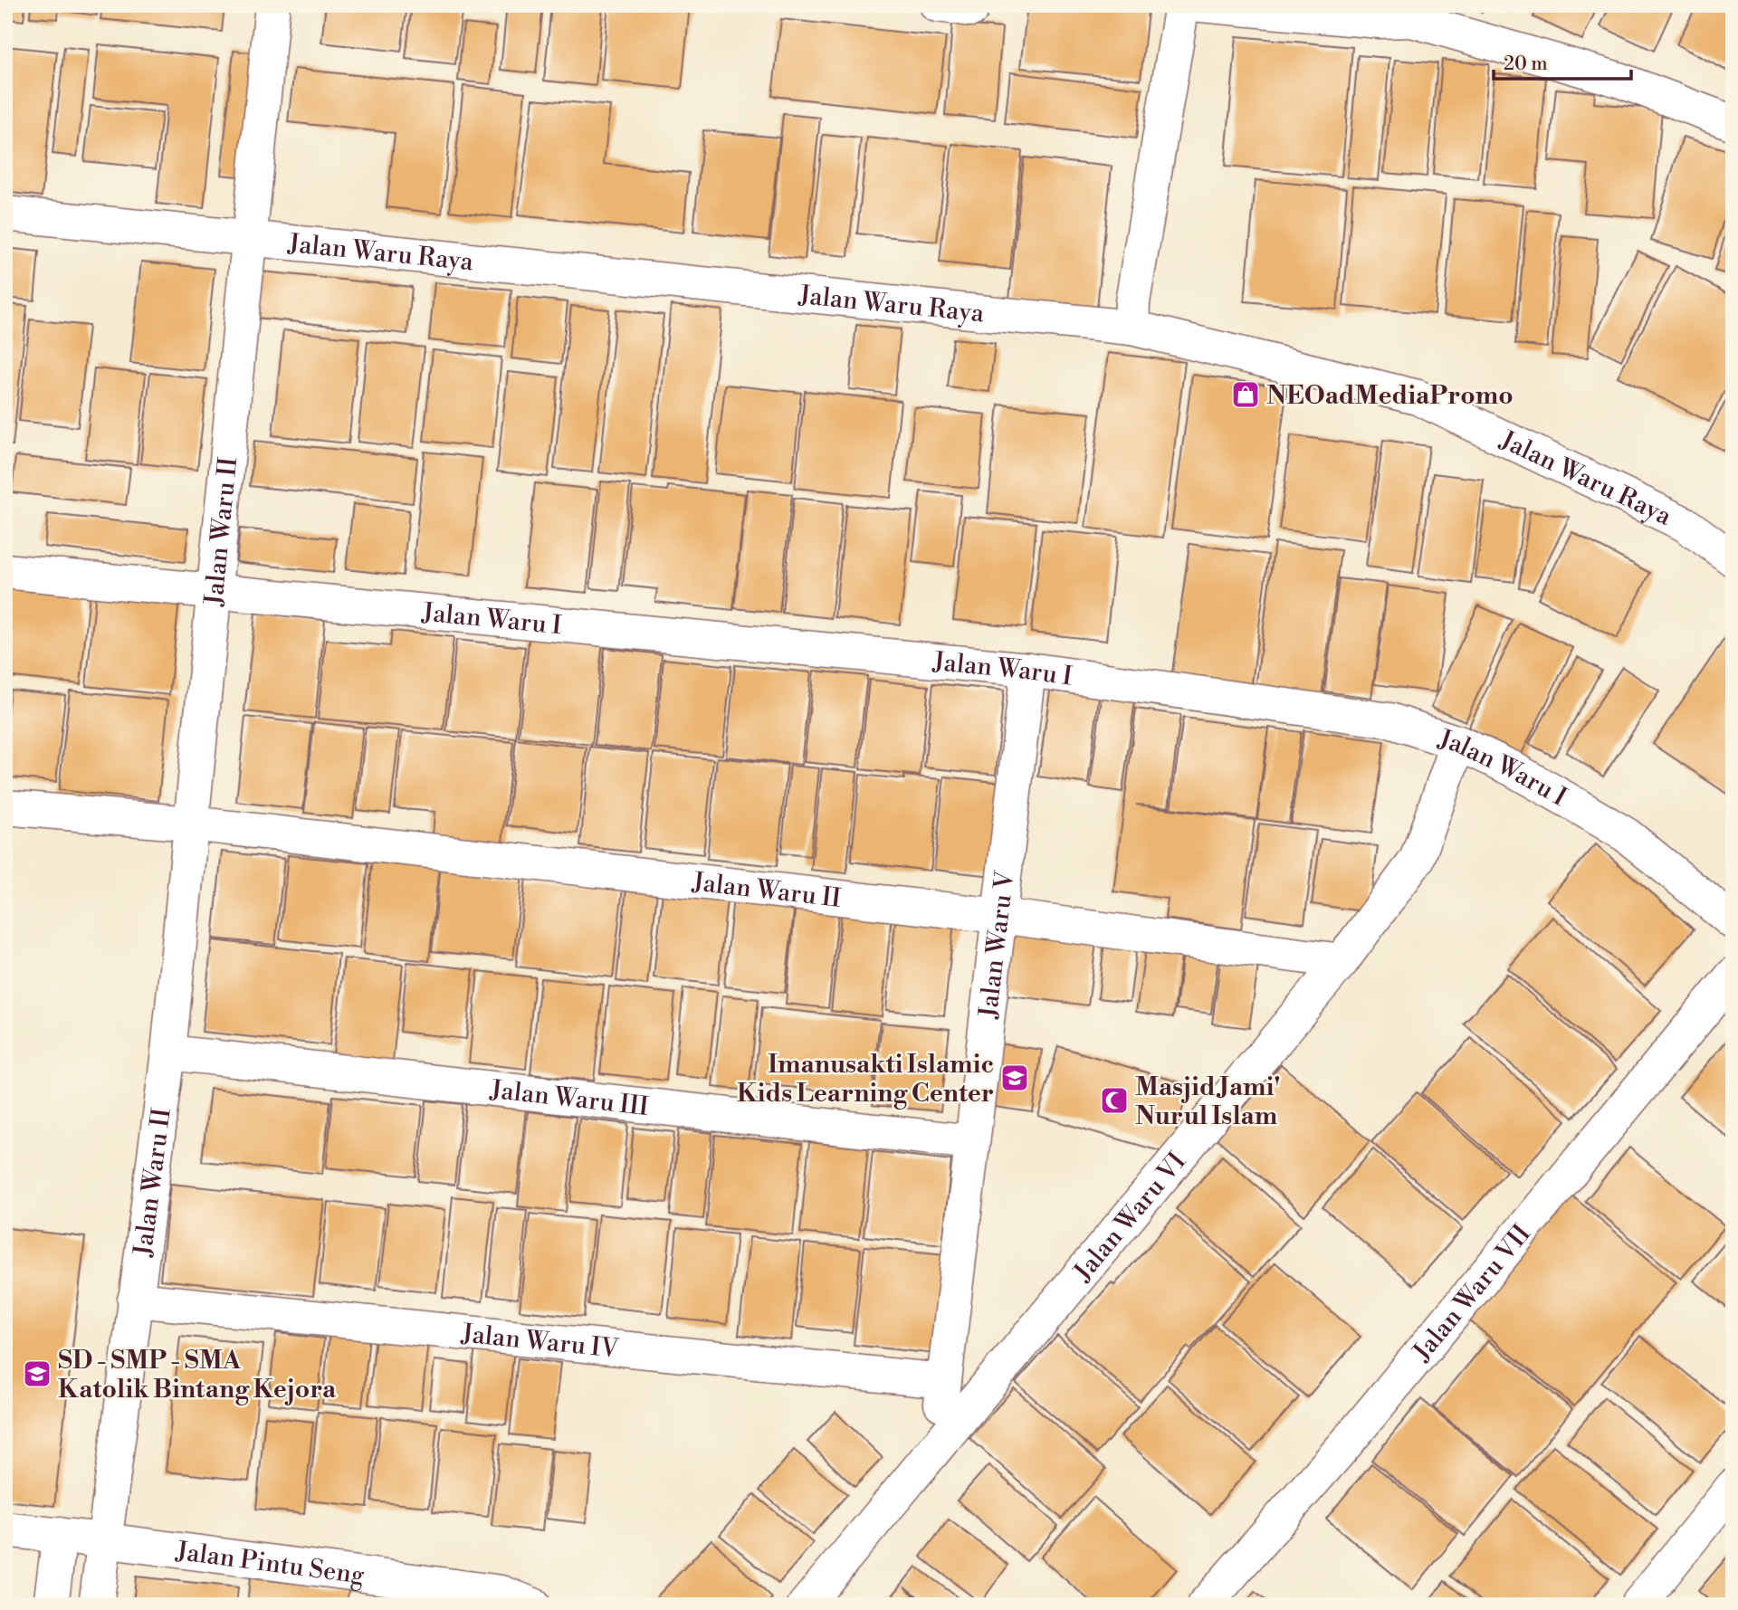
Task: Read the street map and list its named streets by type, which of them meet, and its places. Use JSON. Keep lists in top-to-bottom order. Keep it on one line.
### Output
{"streets":{"street":["Jalan Waru Raya","Jalan Waru II","Jalan Waru I","Jalan Waru V","Jalan Waru III","Jalan Waru VI","Jalan Waru VII","Jalan Waru IV","Jalan Pintu Seng"]},"crossings":[["Jalan Waru Raya","Jalan Waru II"],["Jalan Waru II","Jalan Waru I"],["Jalan Waru II","Jalan Waru V"],["Jalan Waru II","Jalan Waru III"],["Jalan Waru II","Jalan Waru VI"],["Jalan Waru II","Jalan Waru IV"],["Jalan Waru II","Jalan Pintu Seng"],["Jalan Waru I","Jalan Waru V"],["Jalan Waru I","Jalan Waru VI"],["Jalan Waru V","Jalan Waru III"],["Jalan Waru V","Jalan Waru VI"],["Jalan Waru V","Jalan Waru IV"]],"places":{"shop":["NEOadMediaPromo"],"school or university":["Imanusakti Islamic Kids Learning Center","SD - SMP - SMA Katolik Bintang Kejora"],"mosque":["Masjid Jami' Nurul Islam"]},"scale_bar":"20 m"}
